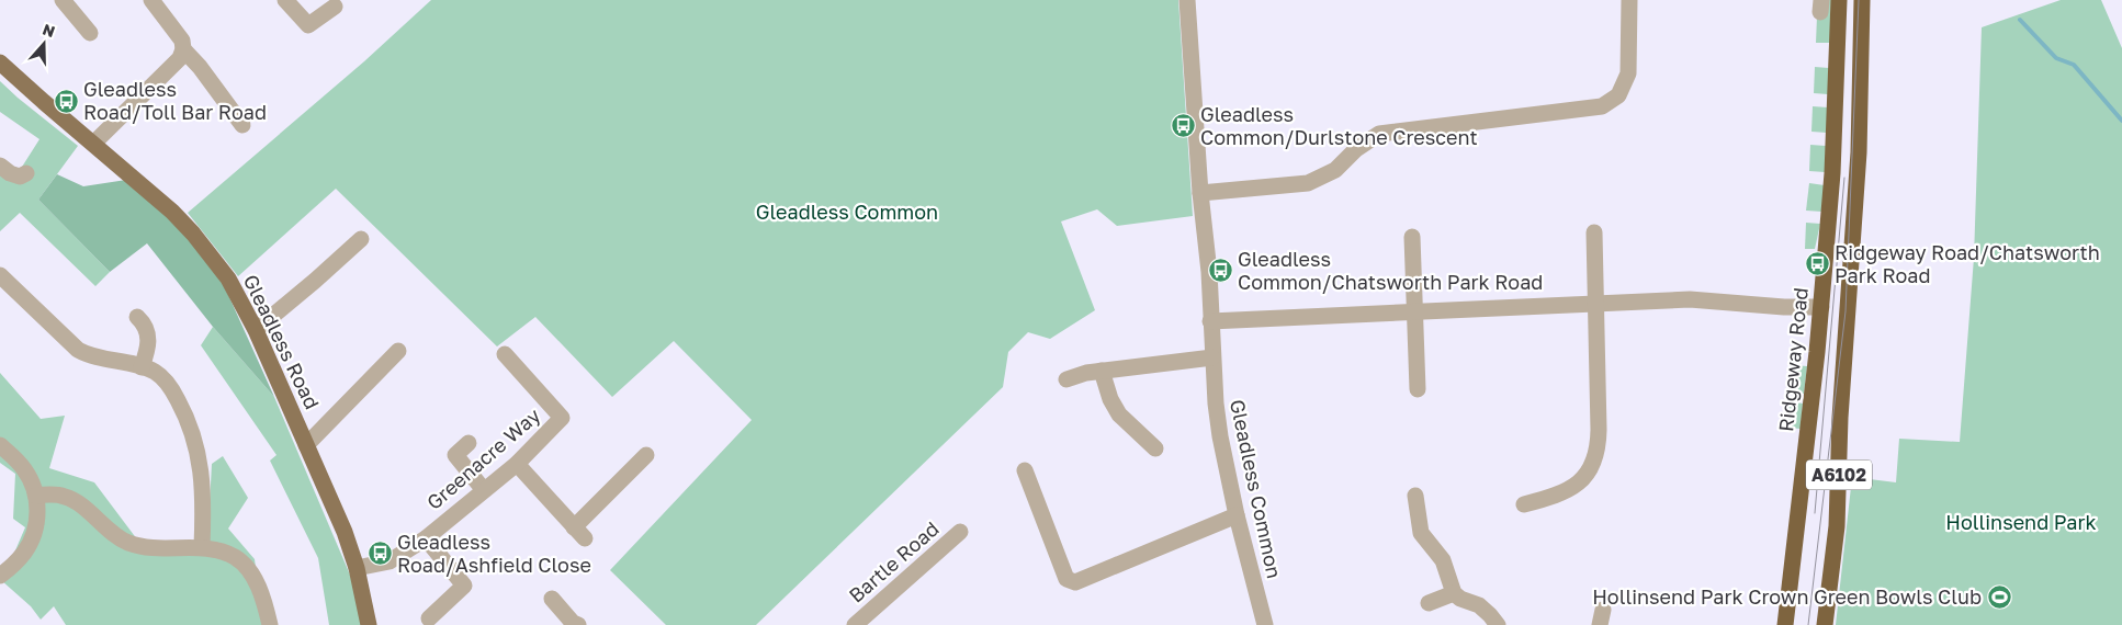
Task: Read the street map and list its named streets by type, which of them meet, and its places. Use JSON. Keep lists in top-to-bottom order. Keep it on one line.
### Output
{"streets":{"highway":["Ridgeway Road","A6102"],"main road":["Gleadless Road"],"street":["Greenacre Way","Gleadless Common","Bartle Road"]},"crossings":[["Gleadless Road","Greenacre Way"]],"parks":["Gleadless Common","Hollinsend Park"],"places":{"bus stop":["Gleadless Road/Toll Bar Road","Gleadless Common/Durlstone Crescent","Ridgeway Road/Chatsworth Park Road","Gleadless Common/Chatsworth Park Road","Gleadless Road/Ashfield Close"],"sports":["Hollinsend Park Crown Green Bowls Club"]},"north":"top"}
